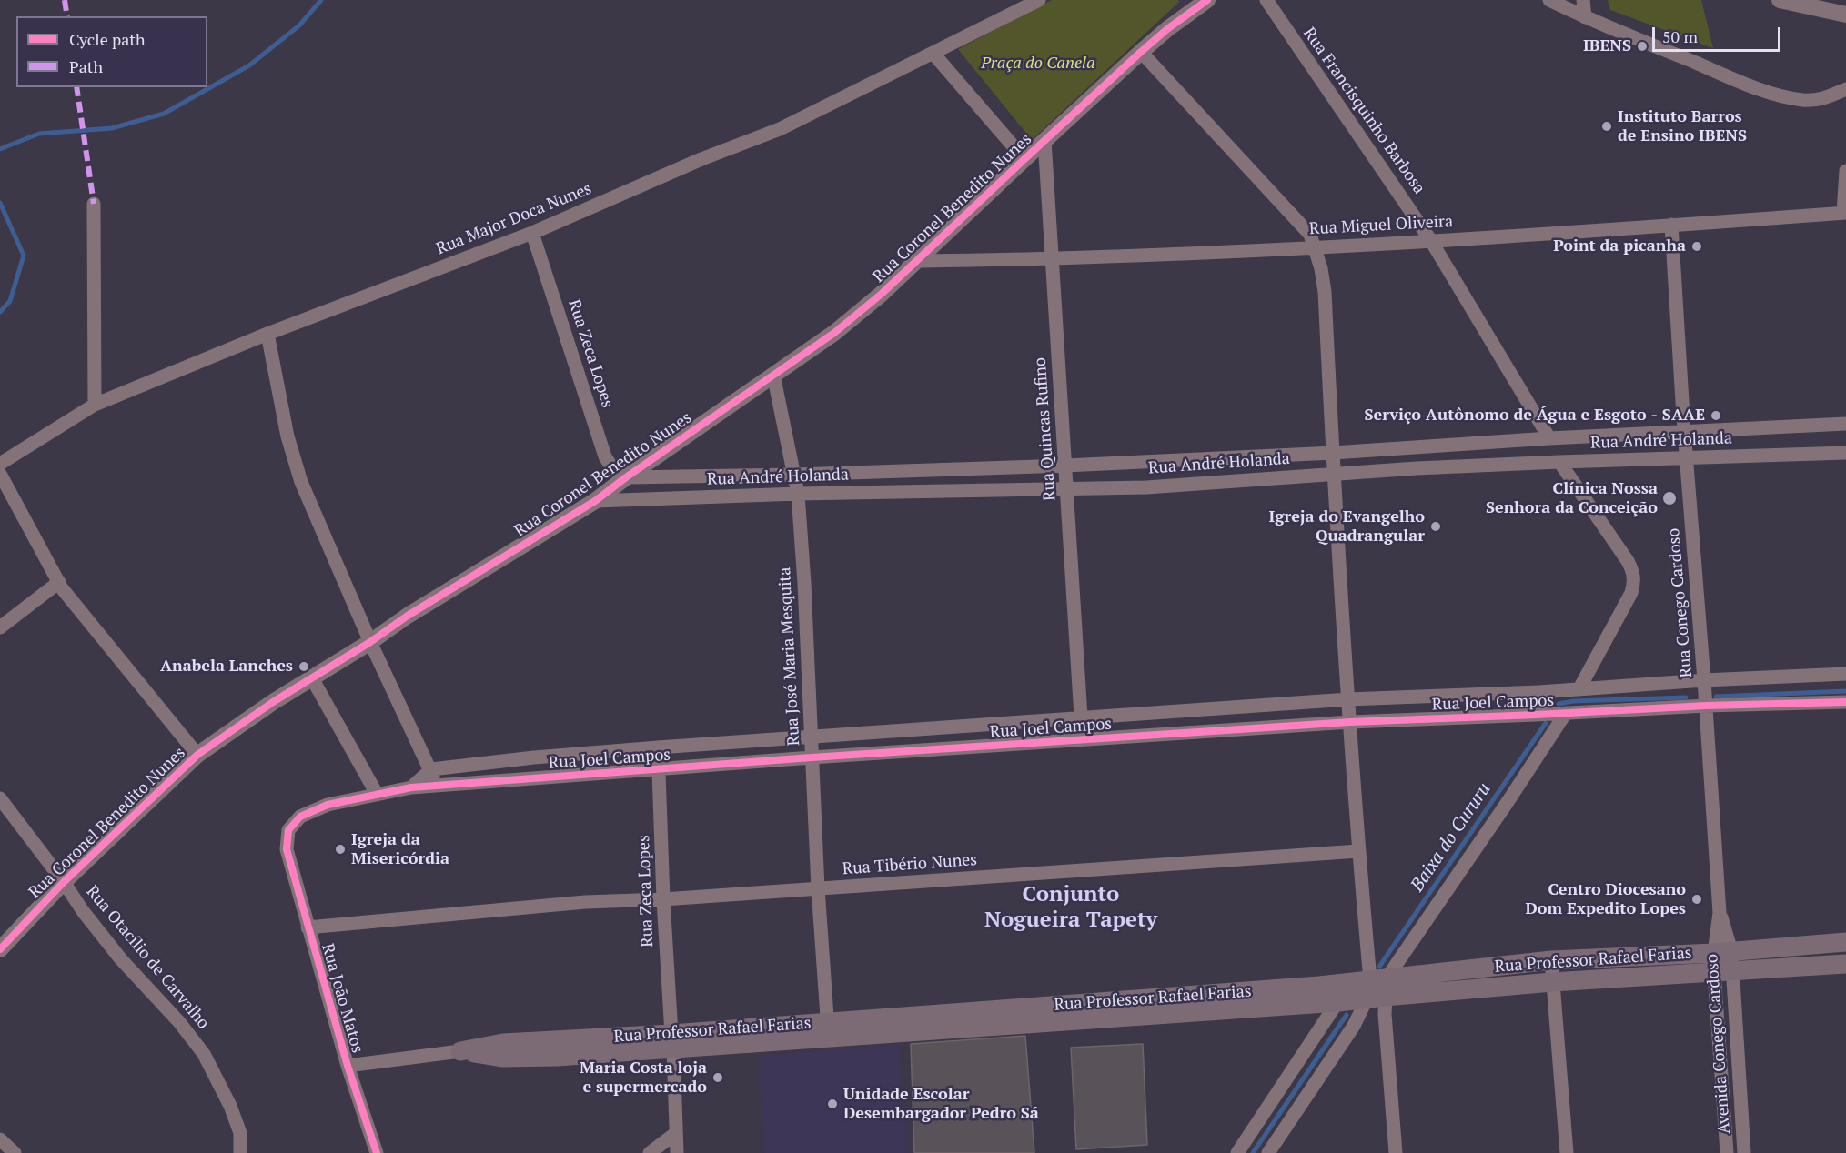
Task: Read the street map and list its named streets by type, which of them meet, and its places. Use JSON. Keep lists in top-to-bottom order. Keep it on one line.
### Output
{"streets":{"main road":["Rua Professor Rafael Farias"],"street":["Rua Francisquinho Barbosa","Rua Coronel Benedito Nunes","Rua Major Doca Nunes","Rua Miguel Oliveira","Rua Zeca Lopes","Rua Quincas Rufino","Rua André Holanda","Rua Conego Cardoso","Rua José Maria Mesquita","Rua Joel Campos","Rua Tibério Nunes","Rua Otacílio de Carvalho","Rua João Matos","Avenida Conego Cardoso"]},"crossings":[["Rua Francisquinho Barbosa","Rua Miguel Oliveira"],["Rua Francisquinho Barbosa","Rua André Holanda"],["Rua Coronel Benedito Nunes","Rua Miguel Oliveira"],["Rua Coronel Benedito Nunes","Rua Zeca Lopes"],["Rua Coronel Benedito Nunes","Rua Quincas Rufino"],["Rua Coronel Benedito Nunes","Rua André Holanda"],["Rua Coronel Benedito Nunes","Rua José Maria Mesquita"],["Rua Coronel Benedito Nunes","Rua Otacílio de Carvalho"],["Rua Major Doca Nunes","Rua Zeca Lopes"],["Rua Miguel Oliveira","Rua Quincas Rufino"],["Rua Miguel Oliveira","Rua Conego Cardoso"],["Rua Zeca Lopes","Rua André Holanda"],["Rua Zeca Lopes","Rua Joel Campos"],["Rua Zeca Lopes","Rua Tibério Nunes"],["Rua Zeca Lopes","Rua Professor Rafael Farias"],["Rua Quincas Rufino","Rua André Holanda"],["Rua Quincas Rufino","Rua Joel Campos"],["Rua André Holanda","Rua Conego Cardoso"],["Rua André Holanda","Rua José Maria Mesquita"],["Rua Conego Cardoso","Rua Joel Campos"],["Rua Conego Cardoso","Avenida Conego Cardoso"],["Rua José Maria Mesquita","Rua Joel Campos"],["Rua José Maria Mesquita","Rua Tibério Nunes"],["Rua José Maria Mesquita","Rua Professor Rafael Farias"],["Rua Joel Campos","Rua João Matos"],["Rua Tibério Nunes","Rua João Matos"],["Rua Professor Rafael Farias","Rua João Matos"],["Rua Professor Rafael Farias","Avenida Conego Cardoso"]],"districts":["Conjunto Nogueira Tapety"],"water":["Baixa do Cururu"],"parks":["Praça do Canela"],"places":["IBENS","Instituto Barros de Ensino IBENS","Point da picanha","Serviço Autônomo de Água e Esgoto - SAAE","Clínica Nossa Senhora da Conceição","Igreja do Evangelho Quadrangular","Anabela Lanches","Igreja da Misericórdia","Centro Diocesano Dom Expedito Lopes","Maria Costa loja e supermercado","Unidade Escolar Desembargador Pedro Sá"],"legend":["Cycle path","Path"],"scale_bar":"50 m"}
